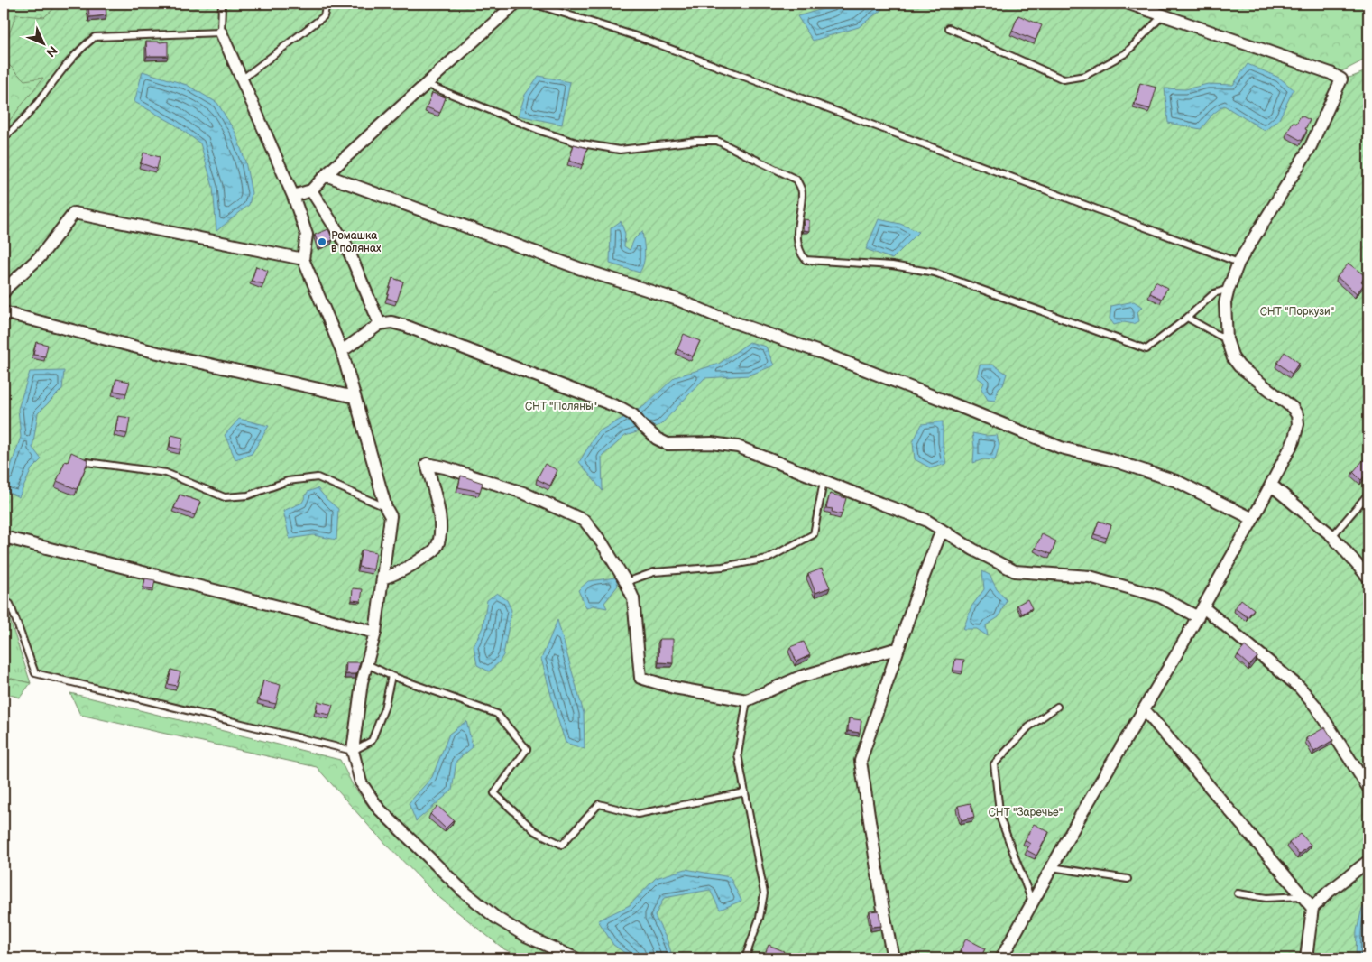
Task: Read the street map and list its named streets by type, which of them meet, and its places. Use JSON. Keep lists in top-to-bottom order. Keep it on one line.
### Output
{"parks":["СНТ \"Поркузи\"","СНТ \"Поляны\"","СНТ \"Заречье\""],"places":["Ромашка в полянах"],"north":"bottom right"}
